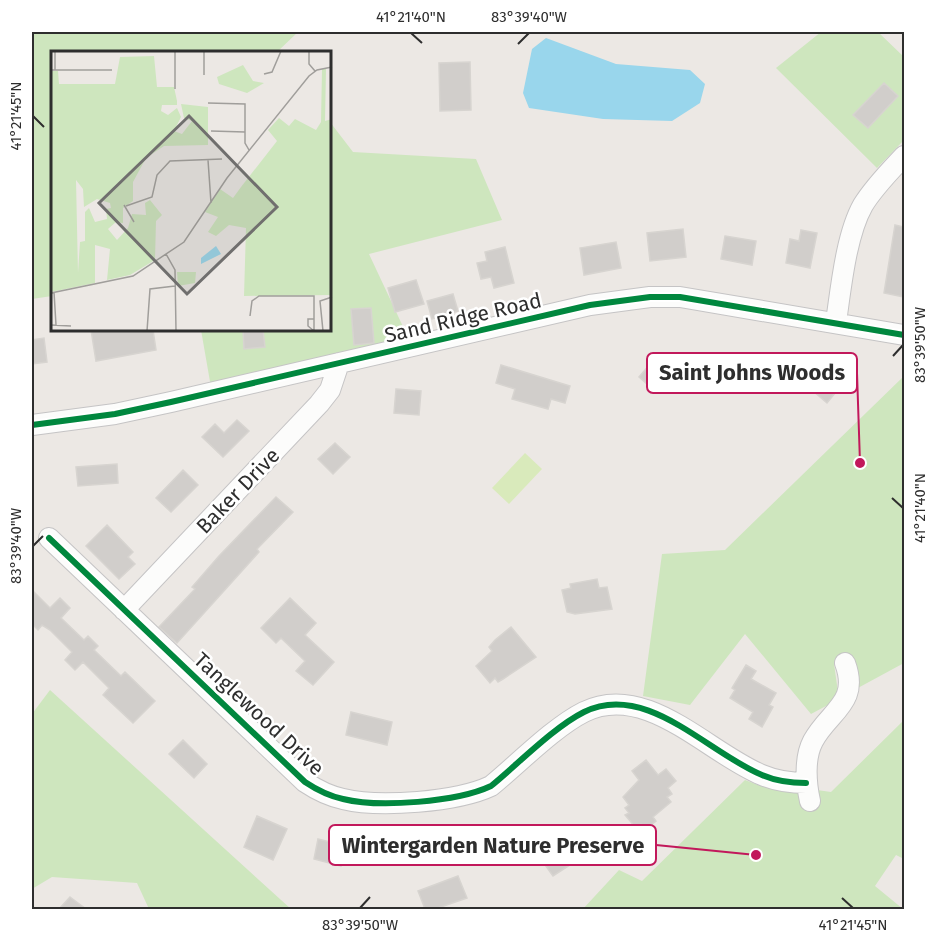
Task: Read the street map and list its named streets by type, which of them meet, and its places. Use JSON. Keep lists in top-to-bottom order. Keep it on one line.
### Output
{"streets":{"street":["Sand Ridge Road","Baker Drive","Tanglewood Drive"]},"crossings":[["Sand Ridge Road","Baker Drive"],["Baker Drive","Tanglewood Drive"]],"places":["Saint Johns Woods","Wintergarden Nature Preserve"],"coordinates":["41°21'40\"N","83°39'40\"W","41°21'45\"N","83°39'50\"W"]}
